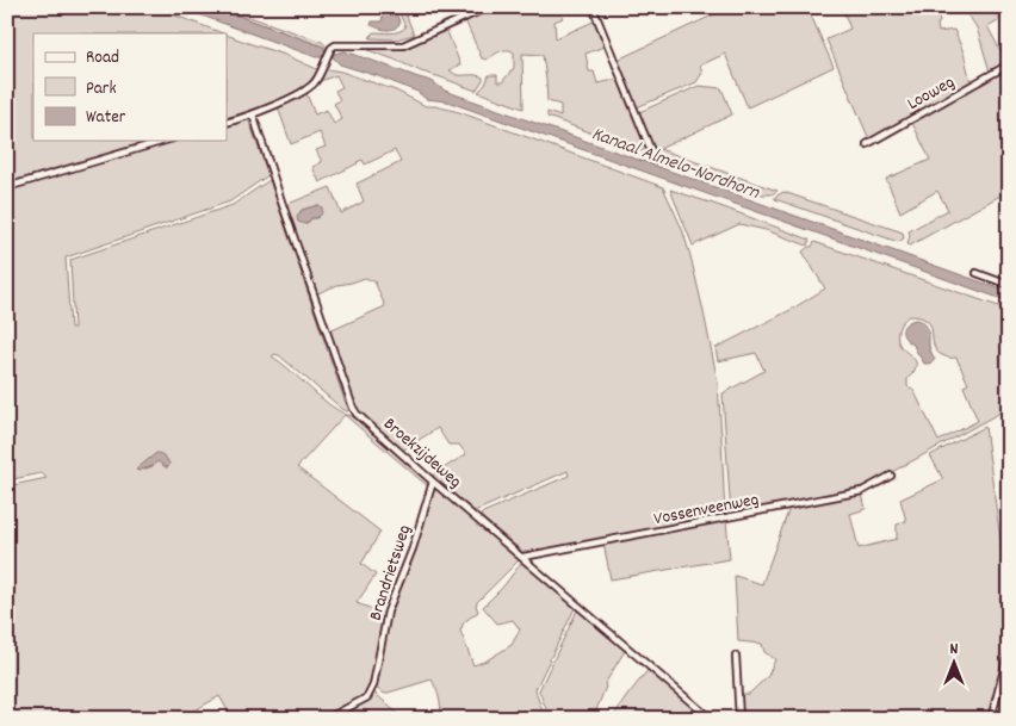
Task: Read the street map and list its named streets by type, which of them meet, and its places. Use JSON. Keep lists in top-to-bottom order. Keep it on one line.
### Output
{"streets":{"street":["Looweg","Broekzijdeweg","Vossenveenweg","Brandrietsweg"]},"crossings":[["Broekzijdeweg","Vossenveenweg"],["Broekzijdeweg","Brandrietsweg"]],"water":["Kanaal Almelo-Nordhorn"],"legend":["Road","Park","Water"],"north":"top"}
